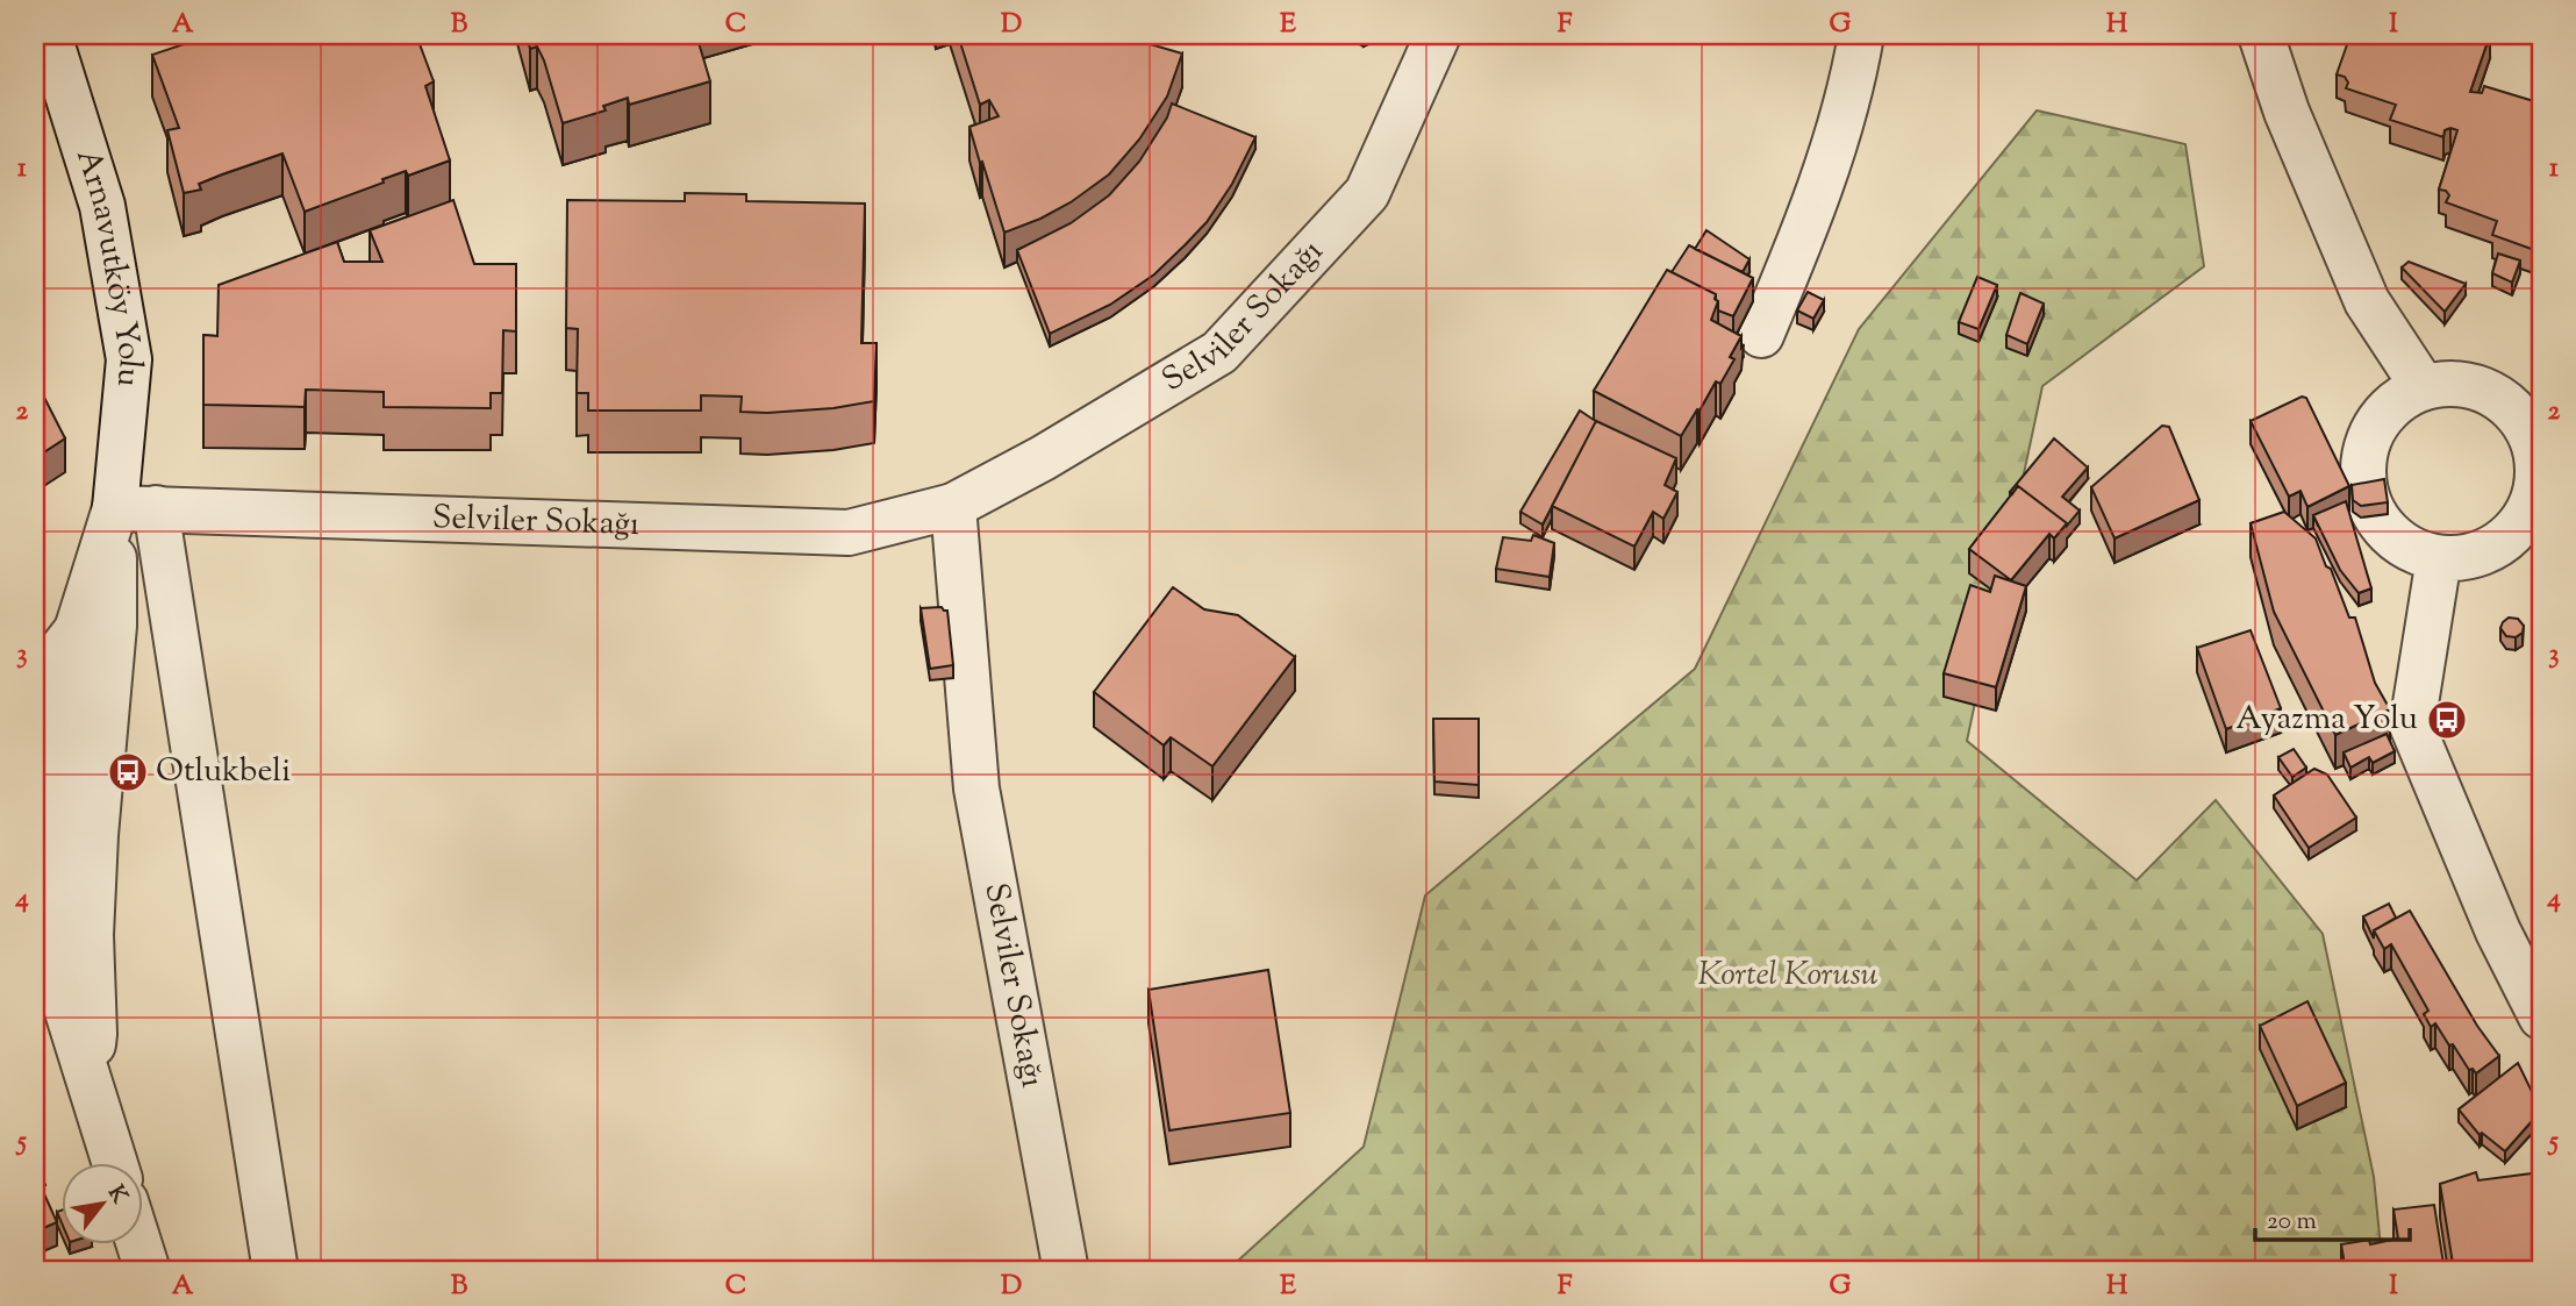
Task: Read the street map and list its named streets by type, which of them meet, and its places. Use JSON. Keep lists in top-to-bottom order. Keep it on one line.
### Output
{"streets":{"street":["Arnavutköy Yolu","Selviler Sokağı"]},"crossings":[["Arnavutköy Yolu","Selviler Sokağı"]],"parks":["Kortel Korusu"],"places":{"bus stop":["Ayazma Yolu","Otlukbeli"]},"scale_bar":"20 m","north":"top right","grid":{"columns":["A","B","C","D","E","F","G","H","I"],"rows":["1","2","3","4","5"]}}
